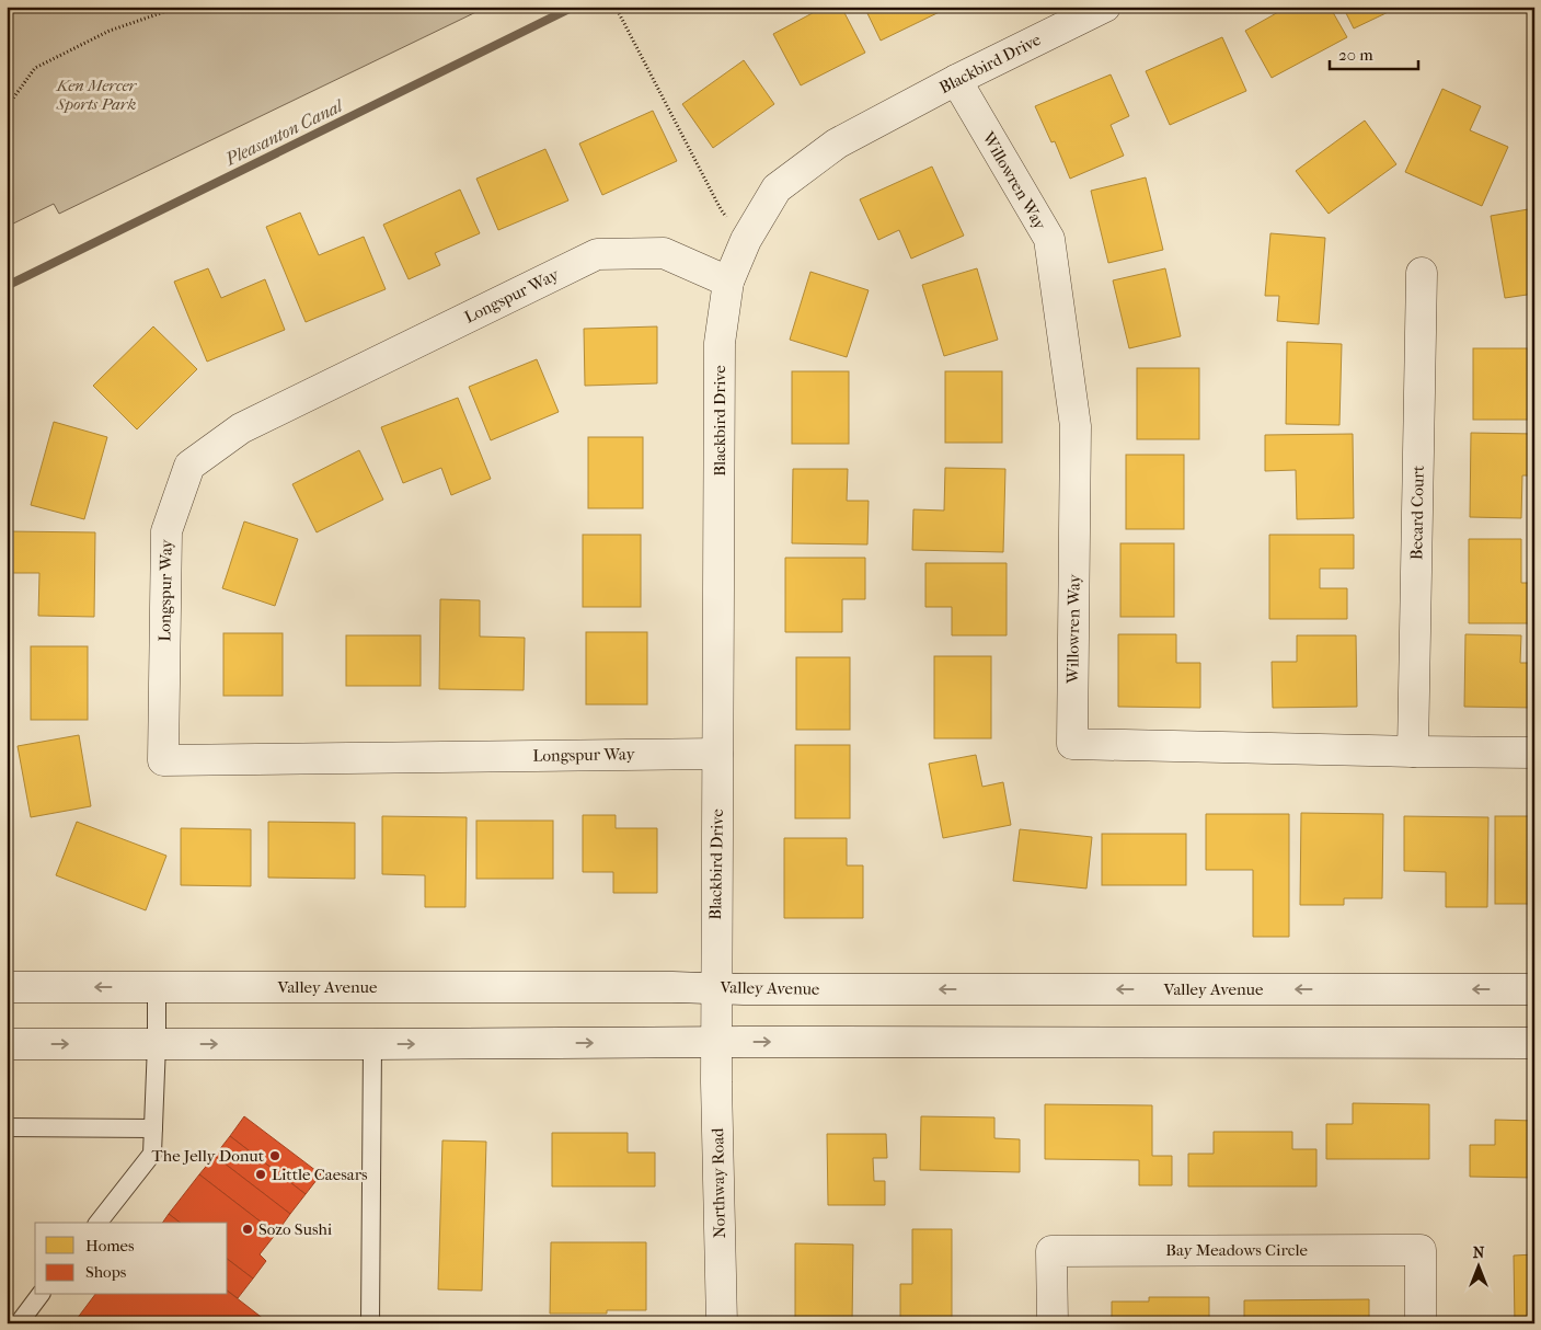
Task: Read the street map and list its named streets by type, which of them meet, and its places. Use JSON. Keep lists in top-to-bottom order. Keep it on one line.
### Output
{"streets":{"street":["Blackbird Drive","Willowren Way","Longspur Way","Becard Court","Valley Avenue","Northway Road","Bay Meadows Circle"]},"crossings":[["Blackbird Drive","Willowren Way"],["Blackbird Drive","Longspur Way"],["Blackbird Drive","Valley Avenue"],["Blackbird Drive","Northway Road"],["Willowren Way","Becard Court"]],"water":["Pleasanton Canal"],"parks":["Ken Mercer Sports Park"],"places":["The Jelly Donut","Little Caesars","Sozo Sushi"],"legend":["Homes","Shops"],"scale_bar":"20 m","north":"top"}
